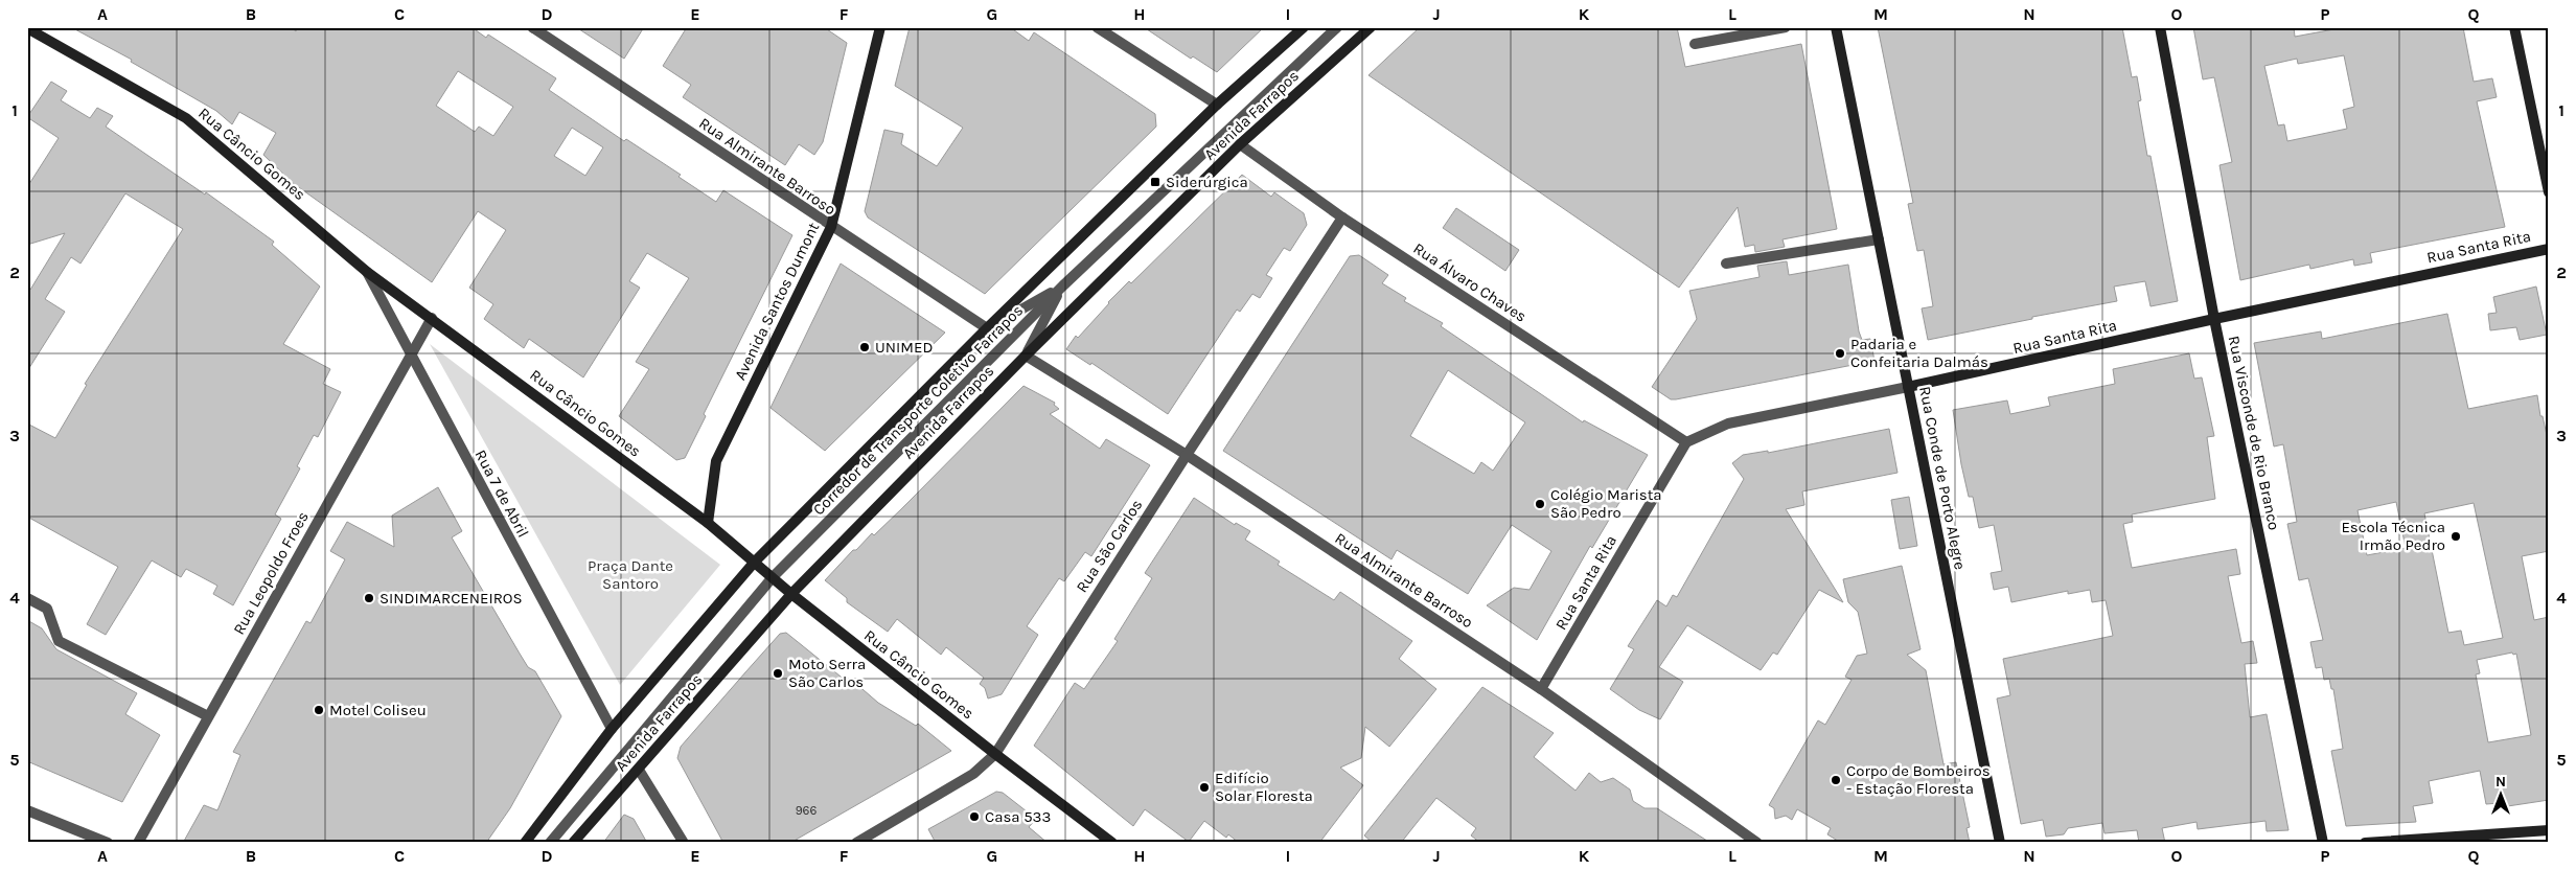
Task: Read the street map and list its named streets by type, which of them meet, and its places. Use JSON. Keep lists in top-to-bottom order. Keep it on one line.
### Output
{"streets":{"main road":["Avenida Farrapos","Rua Câncio Gomes","Rua Santa Rita","Avenida Santos Dumont","Rua Visconde de Rio Branco","Rua Conde de Porto Alegre"],"street":["Rua Almirante Barroso","Rua Álvaro Chaves","Corredor de Transporte Coletivo Farrapos","Rua 7 de Abril","Rua São Carlos","Rua Leopoldo Froes"]},"crossings":[["Avenida Farrapos","Rua Câncio Gomes"],["Avenida Farrapos","Rua Almirante Barroso"],["Avenida Farrapos","Rua Álvaro Chaves"],["Avenida Farrapos","Rua 7 de Abril"],["Rua Câncio Gomes","Avenida Santos Dumont"],["Rua Câncio Gomes","Corredor de Transporte Coletivo Farrapos"],["Rua Câncio Gomes","Rua 7 de Abril"],["Rua Câncio Gomes","Rua São Carlos"],["Rua Câncio Gomes","Rua Leopoldo Froes"],["Rua Almirante Barroso","Rua Santa Rita"],["Rua Almirante Barroso","Avenida Santos Dumont"],["Rua Almirante Barroso","Rua São Carlos"],["Rua Santa Rita","Rua Álvaro Chaves"],["Rua Santa Rita","Rua Visconde de Rio Branco"],["Rua Santa Rita","Rua Conde de Porto Alegre"],["Rua Álvaro Chaves","Rua São Carlos"],["Rua 7 de Abril","Rua Leopoldo Froes"]],"parks":["Praça Dante Santoro"],"places":{"transit":["Siderúrgica"],"other":["UNIMED","Padaria e Confeitaria Dalmás","Colégio Marista São Pedro","Escola Técnica Irmão Pedro","SINDIMARCENEIROS","Moto Serra São Carlos","Motel Coliseu","Corpo de Bombeiros - Estação Floresta","Edifício Solar Floresta","Casa 533"]},"house_numbers":["966"],"north":"top","grid":{"columns":["A","B","C","D","E","F","G","H","I","J","K","L","M","N","O","P","Q"],"rows":["1","2","3","4","5"]}}
